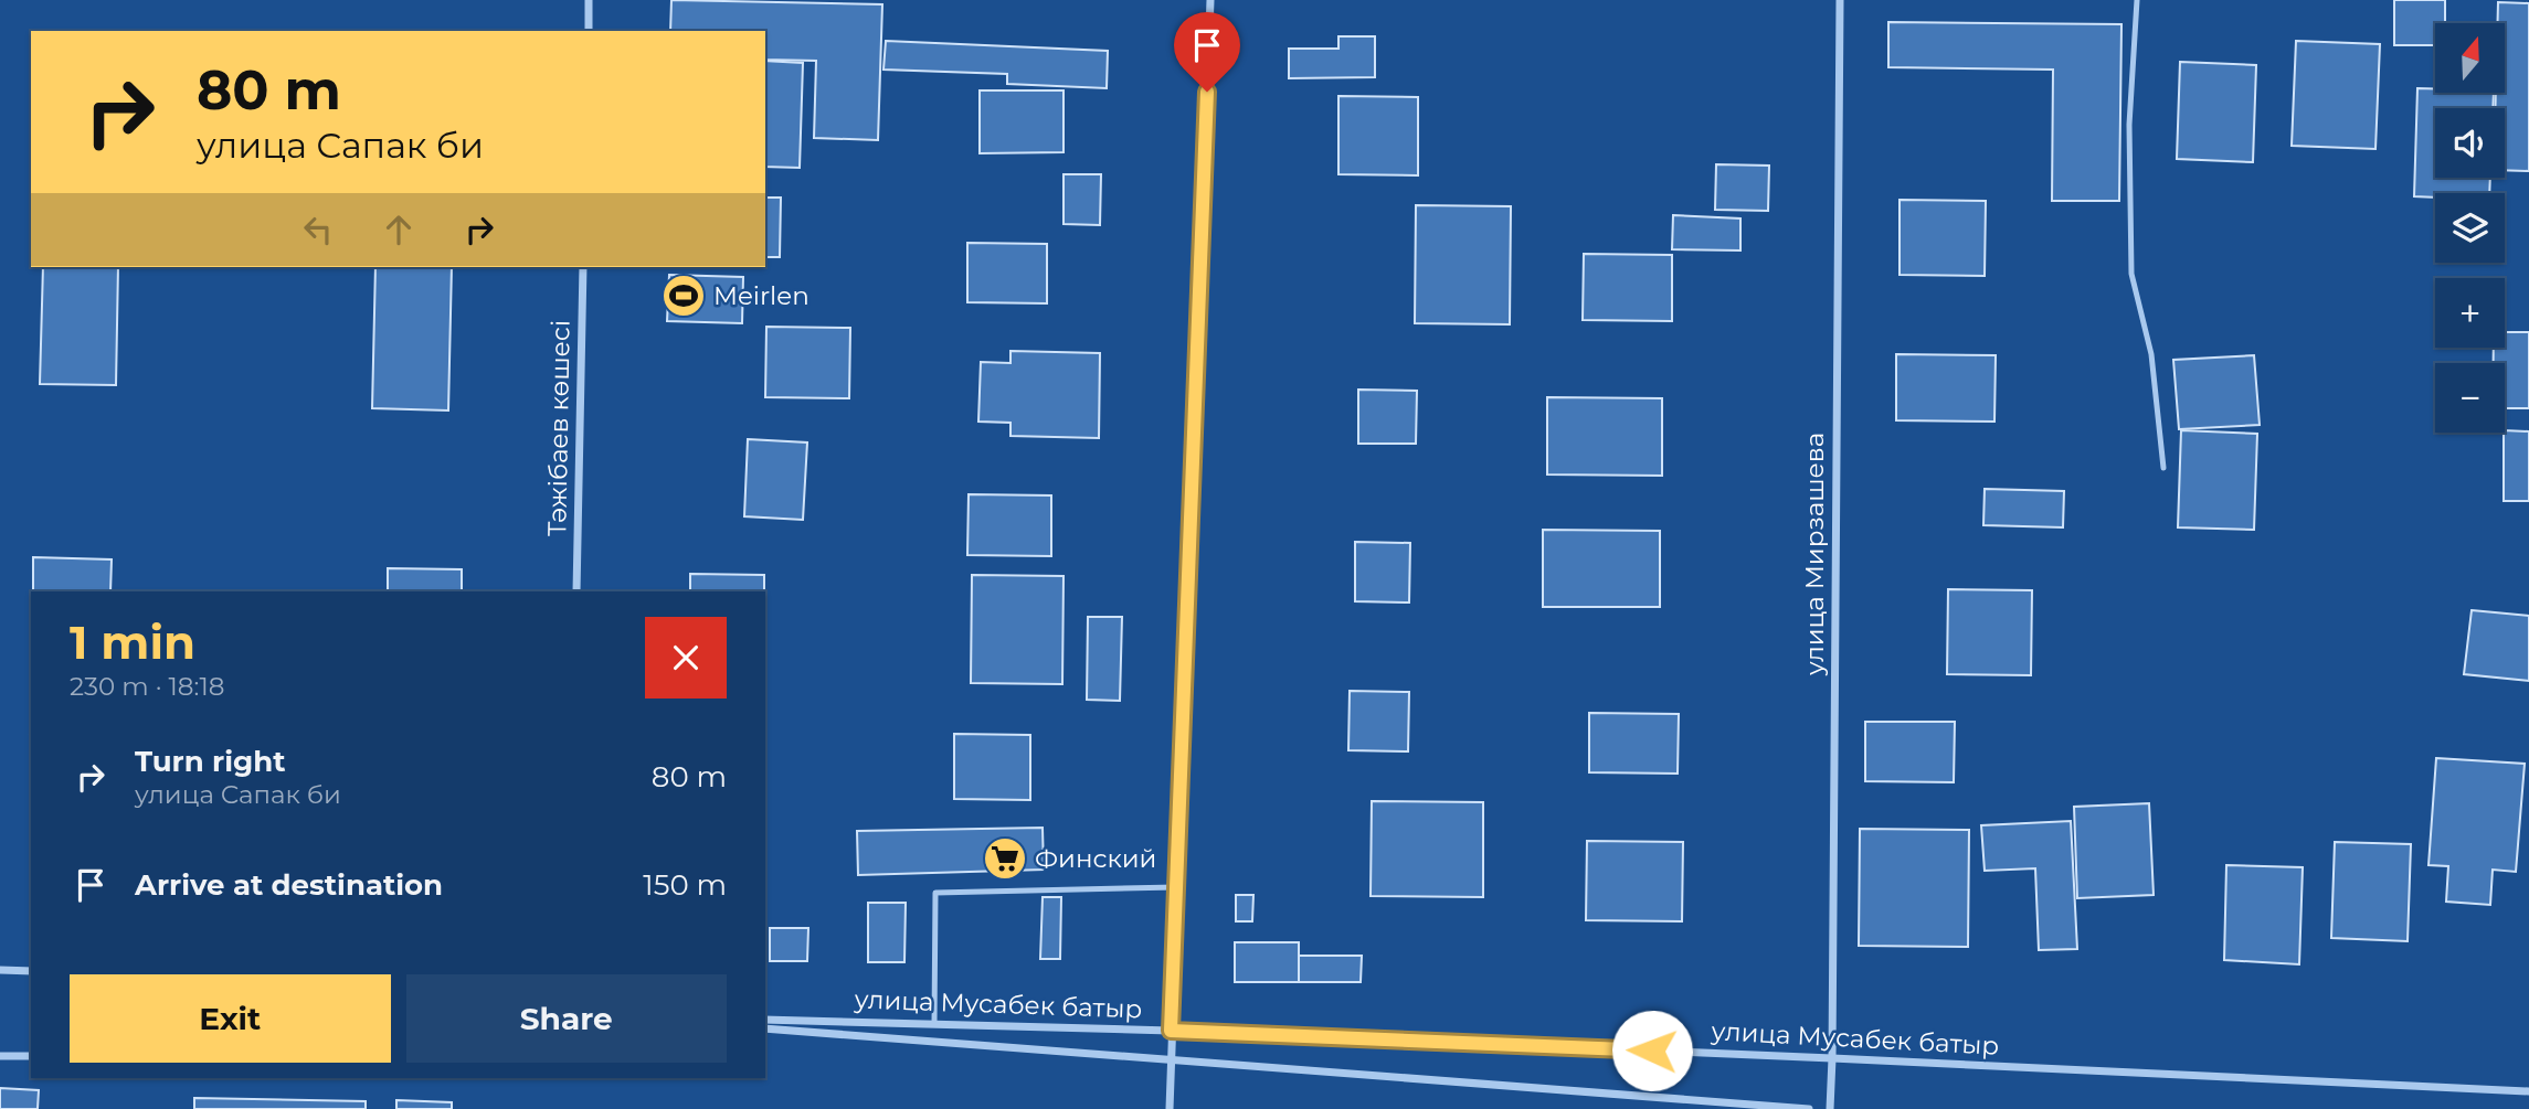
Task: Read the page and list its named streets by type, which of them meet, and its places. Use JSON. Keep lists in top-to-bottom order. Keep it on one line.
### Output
{"streets":{"street":["Тәжібаев көшесі","улица Мирзашева","улица Мусабек батыр"]},"crossings":[["улица Мирзашева","улица Мусабек батыр"]],"places":{"sports":["Meirlen"],"supermarket":["Финский"]},"north":"top","page":{"map_buttons":["+","−"],"turn":["80 m","улица Сапак би"],"heading":["1 min","230 m · 18:18"],"list":[{"name":"Turn right","note":"улица Сапак би","value":"80 m"},{"name":"Arrive at destination","value":"150 m"}],"buttons":["Exit","Share"]}}
